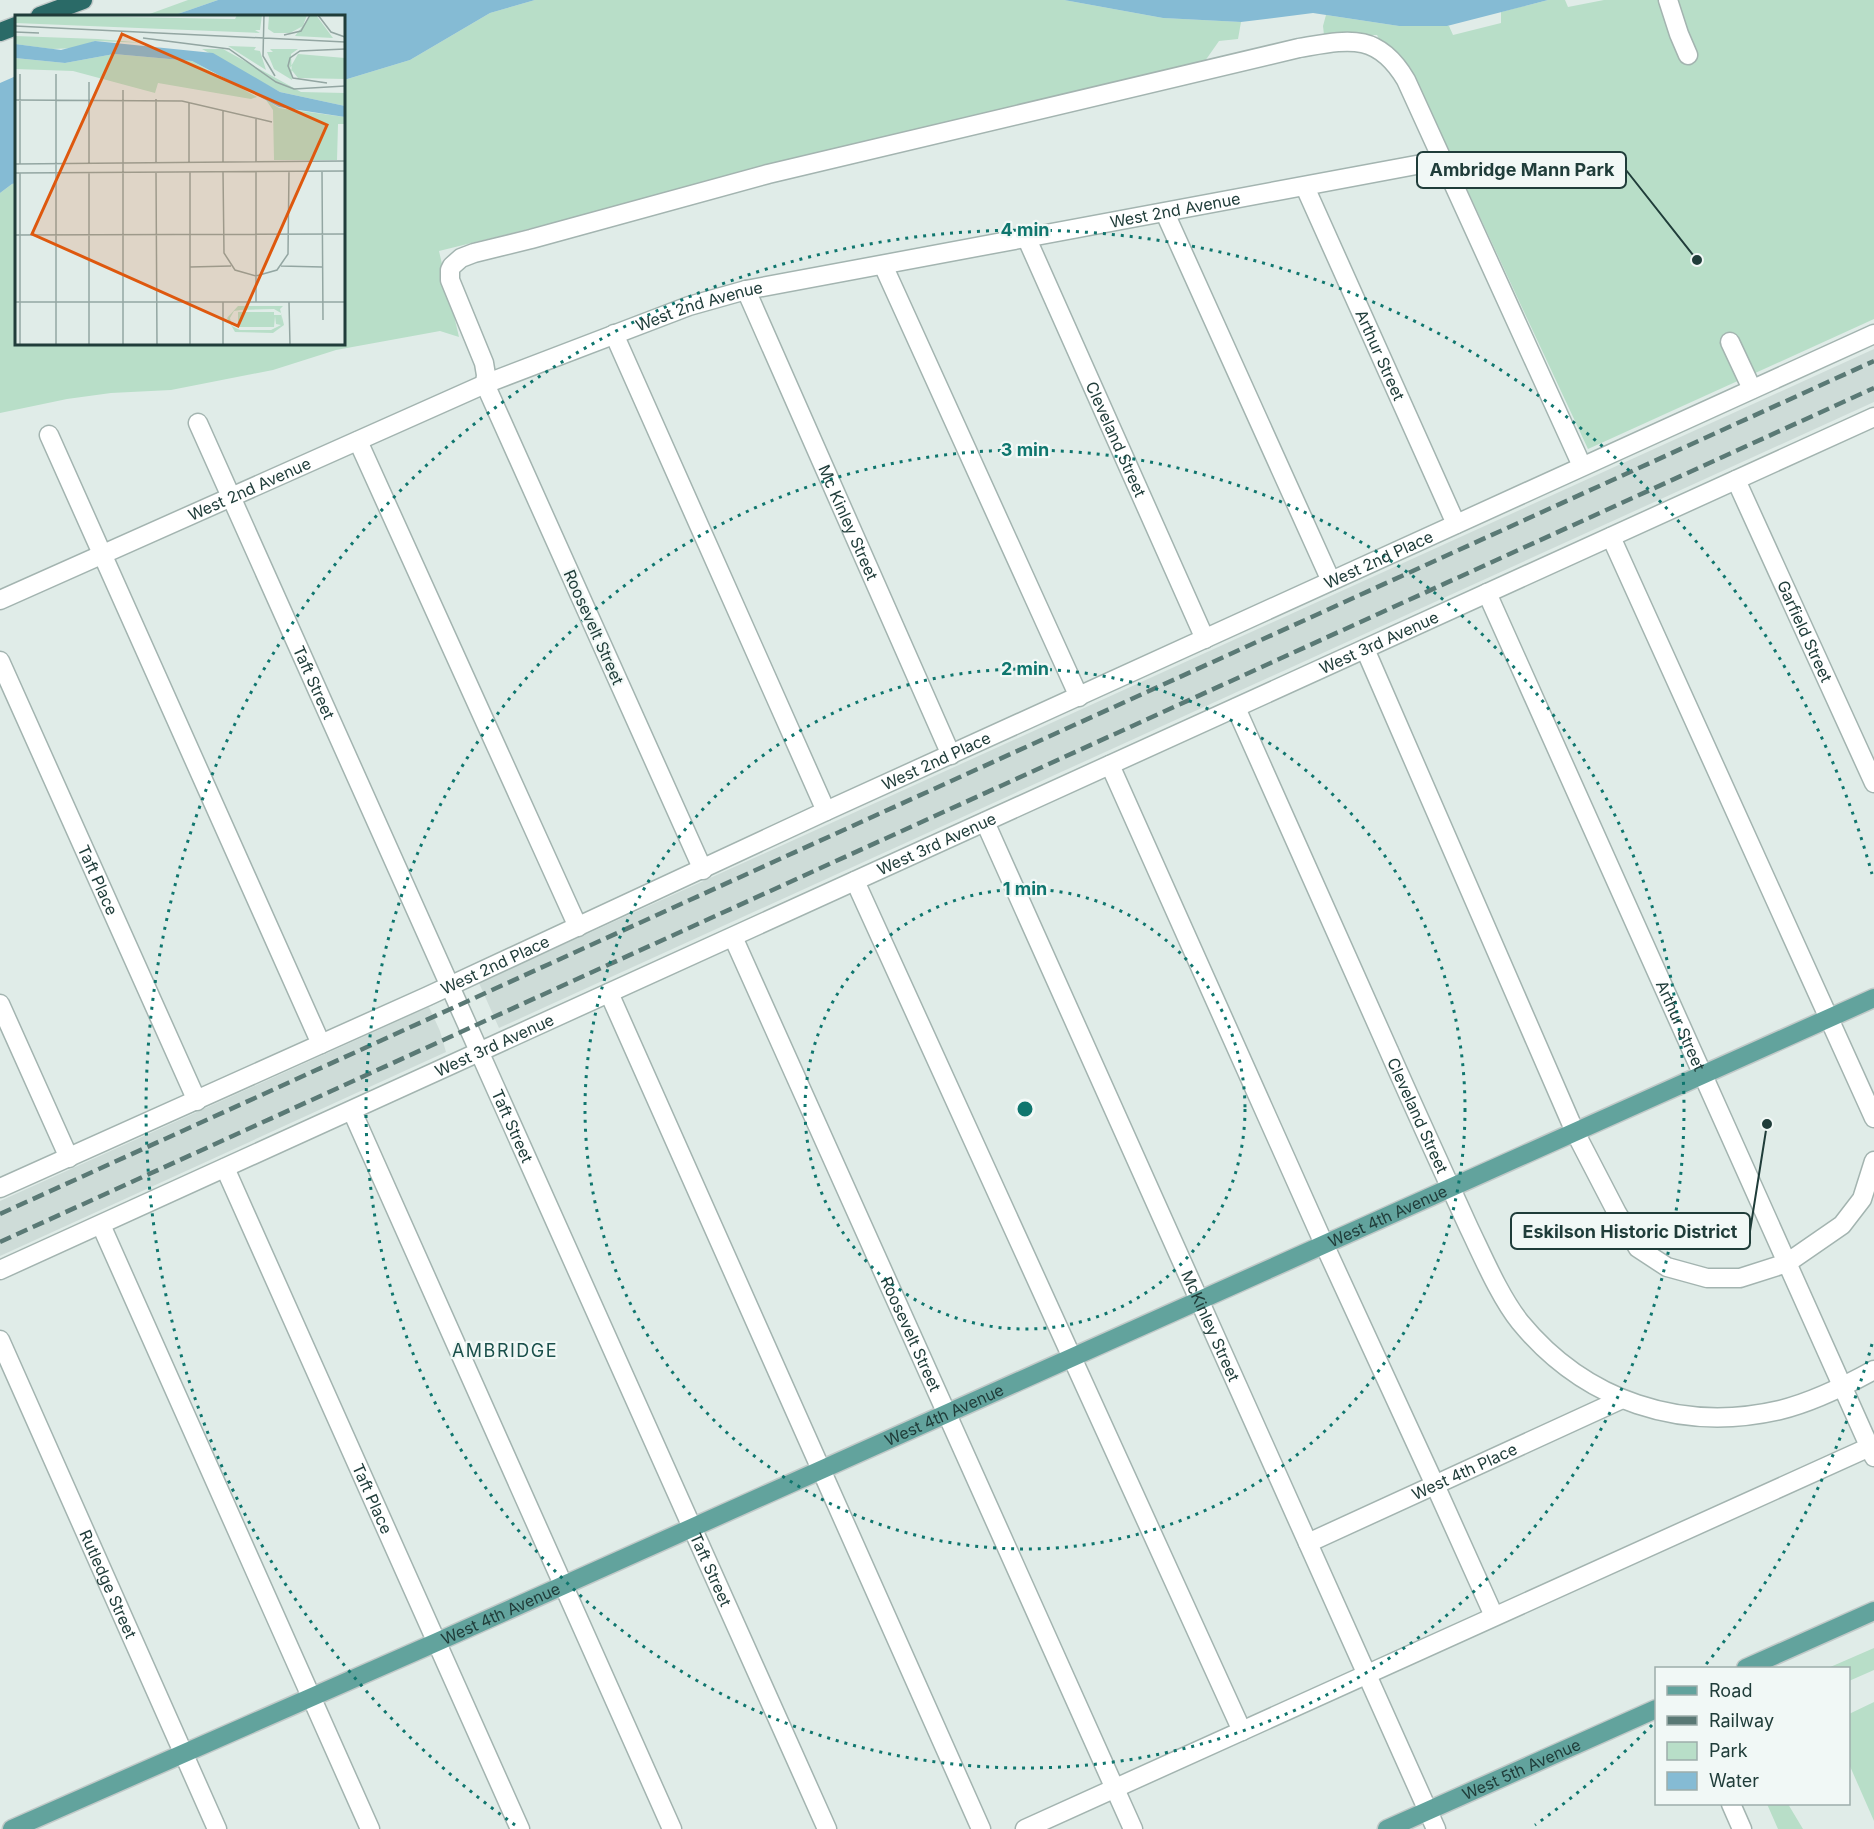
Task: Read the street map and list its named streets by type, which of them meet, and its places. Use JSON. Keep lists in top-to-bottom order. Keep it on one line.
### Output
{"streets":{"main road":["West 4th Avenue","West 5th Avenue"],"street":["West 2nd Avenue","Arthur Street","Cleveland Street","Mc Kinley Street","West 2nd Place","Roosevelt Street","Garfield Street","West 3rd Avenue","Taft Street","Taft Place","McKinley Street","West 4th Place","Rutledge Street"]},"crossings":[["West 2nd Avenue","Arthur Street"],["West 2nd Avenue","Cleveland Street"],["West 2nd Avenue","Mc Kinley Street"],["West 2nd Avenue","Roosevelt Street"],["West 2nd Avenue","Taft Street"],["Arthur Street","Cleveland Street"],["Arthur Street","West 2nd Place"],["Arthur Street","West 3rd Avenue"],["Arthur Street","West 4th Avenue"],["Cleveland Street","West 2nd Place"],["Cleveland Street","West 3rd Avenue"],["Cleveland Street","West 4th Avenue"],["Cleveland Street","West 4th Place"],["Mc Kinley Street","West 2nd Place"],["West 2nd Place","Roosevelt Street"],["West 2nd Place","Taft Street"],["West 2nd Place","Taft Place"],["Roosevelt Street","West 3rd Avenue"],["Roosevelt Street","West 4th Avenue"],["Garfield Street","West 3rd Avenue"],["West 3rd Avenue","Taft Street"],["West 3rd Avenue","Taft Place"],["West 3rd Avenue","McKinley Street"],["Taft Street","West 4th Avenue"],["Taft Place","West 4th Avenue"],["West 4th Avenue","McKinley Street"],["West 4th Avenue","Rutledge Street"],["McKinley Street","West 4th Place"],["McKinley Street","West 5th Avenue"]],"districts":["AMBRIDGE"],"places":["Ambridge Mann Park","Eskilson Historic District"],"legend":["Road","Railway","Park","Water"],"rings":["4 min","3 min","2 min","1 min"]}
